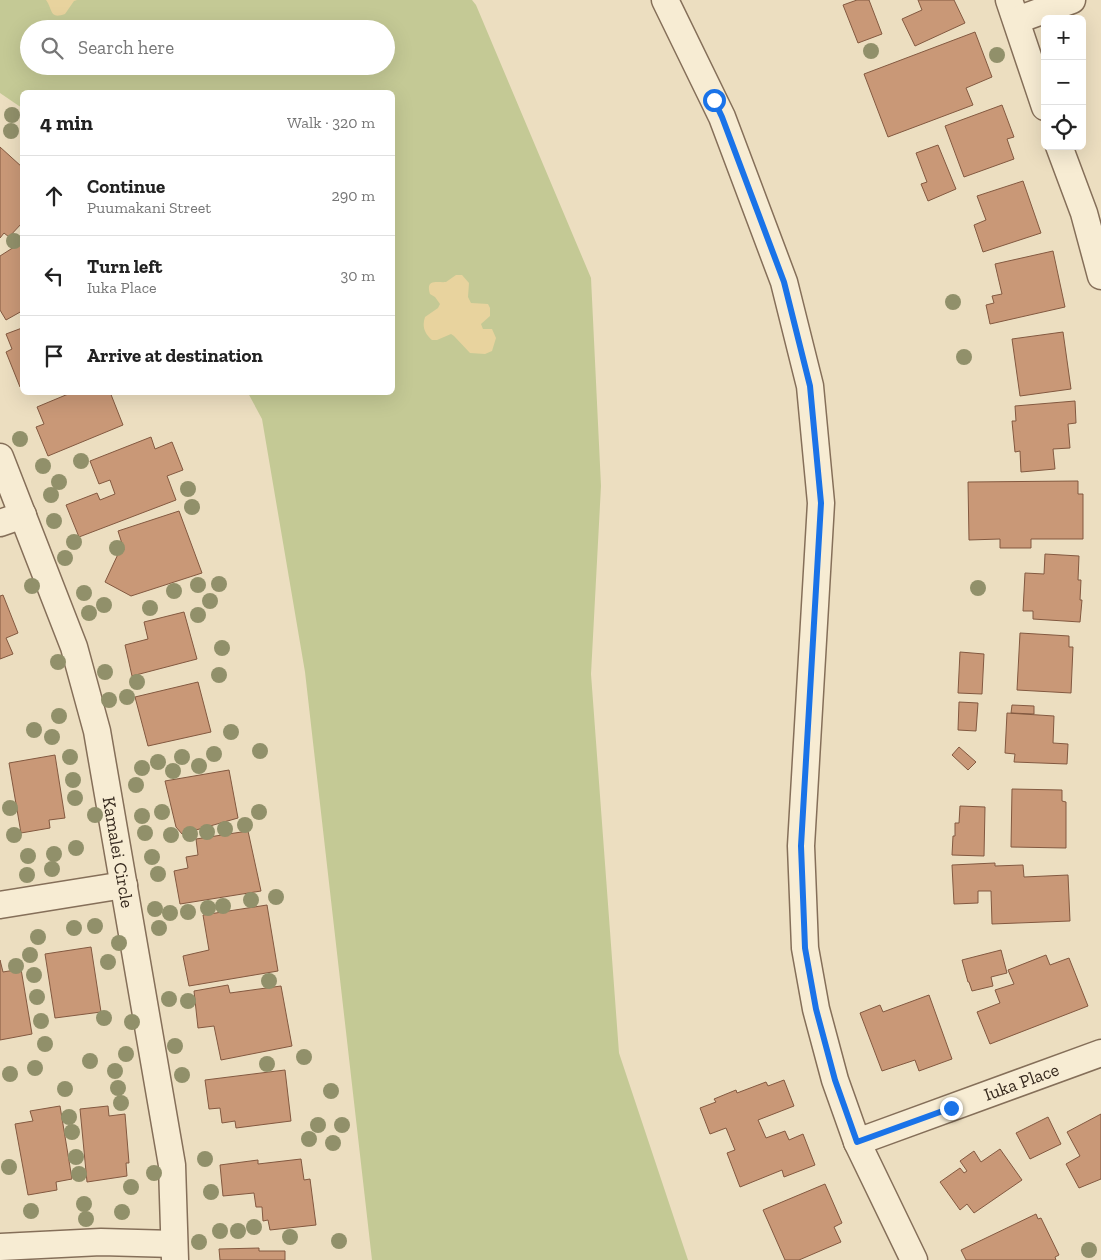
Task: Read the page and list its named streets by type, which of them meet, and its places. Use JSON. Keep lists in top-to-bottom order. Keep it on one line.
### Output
{"streets":{"street":["Kamalei Circle","Iuka Place"]},"page":{"map_buttons":["+","−"],"search":"Search here","heading":["4 min","Walk · 320 m"],"list":[["Continue","Puumakani Street","290 m"],["Turn left","Iuka Place","30 m"],"Arrive at destination"]}}
